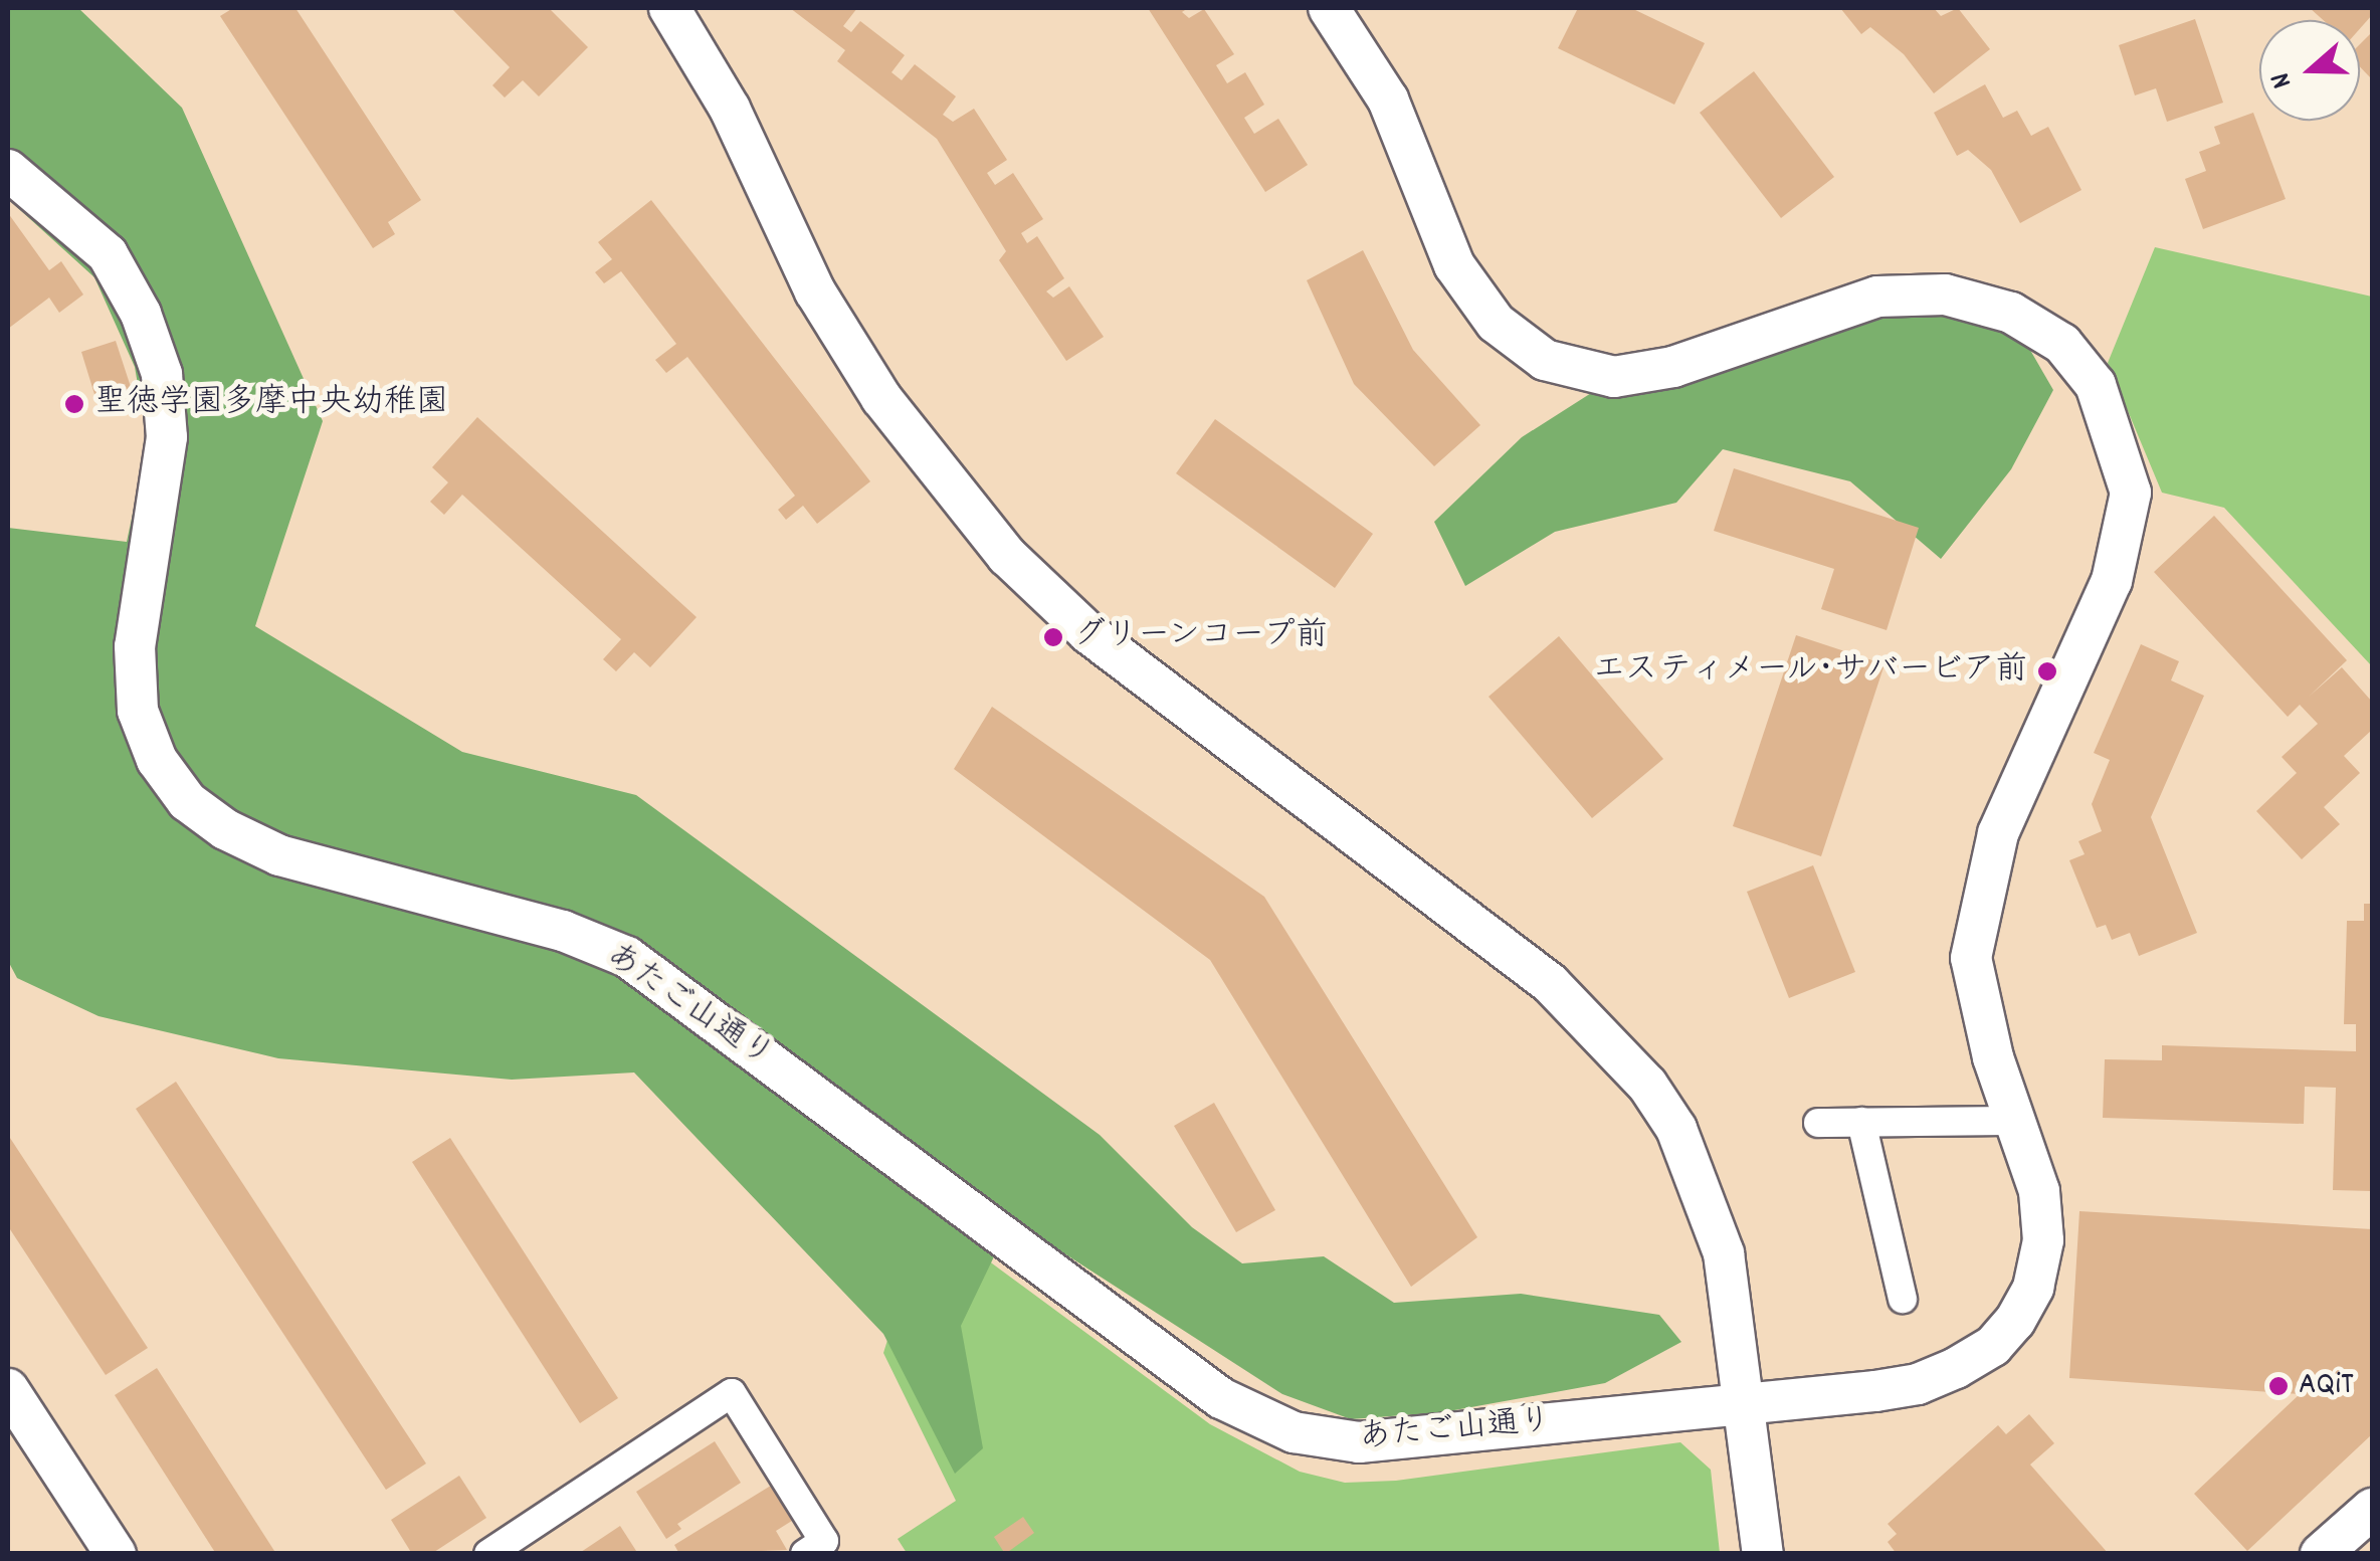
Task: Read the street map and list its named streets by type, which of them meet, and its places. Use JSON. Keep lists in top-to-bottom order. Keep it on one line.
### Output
{"streets":{"street":["あたご山通り"]},"places":["聖徳学園多摩中央幼稚園","グリーンコープ前","エスティメール･サバービア前","AQiT"],"north":"left"}
